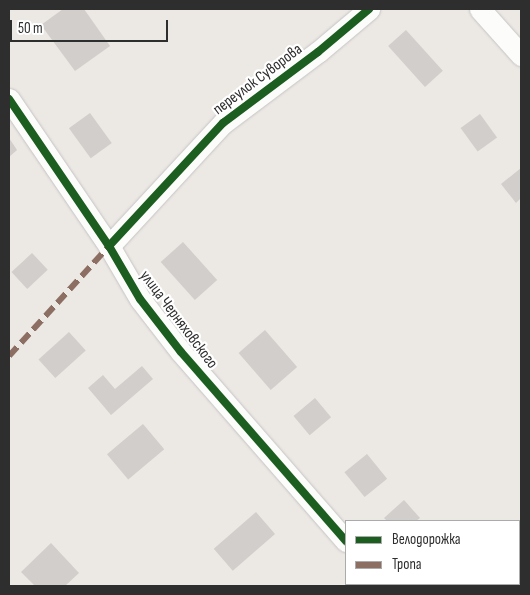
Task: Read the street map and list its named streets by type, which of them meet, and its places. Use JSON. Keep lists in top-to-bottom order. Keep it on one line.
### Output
{"streets":{"street":["переулок Суворова","улица Черняховского"]},"crossings":[["переулок Суворова","улица Черняховского"]],"legend":["Велодорожка","Тропа"],"scale_bar":"50 m"}
